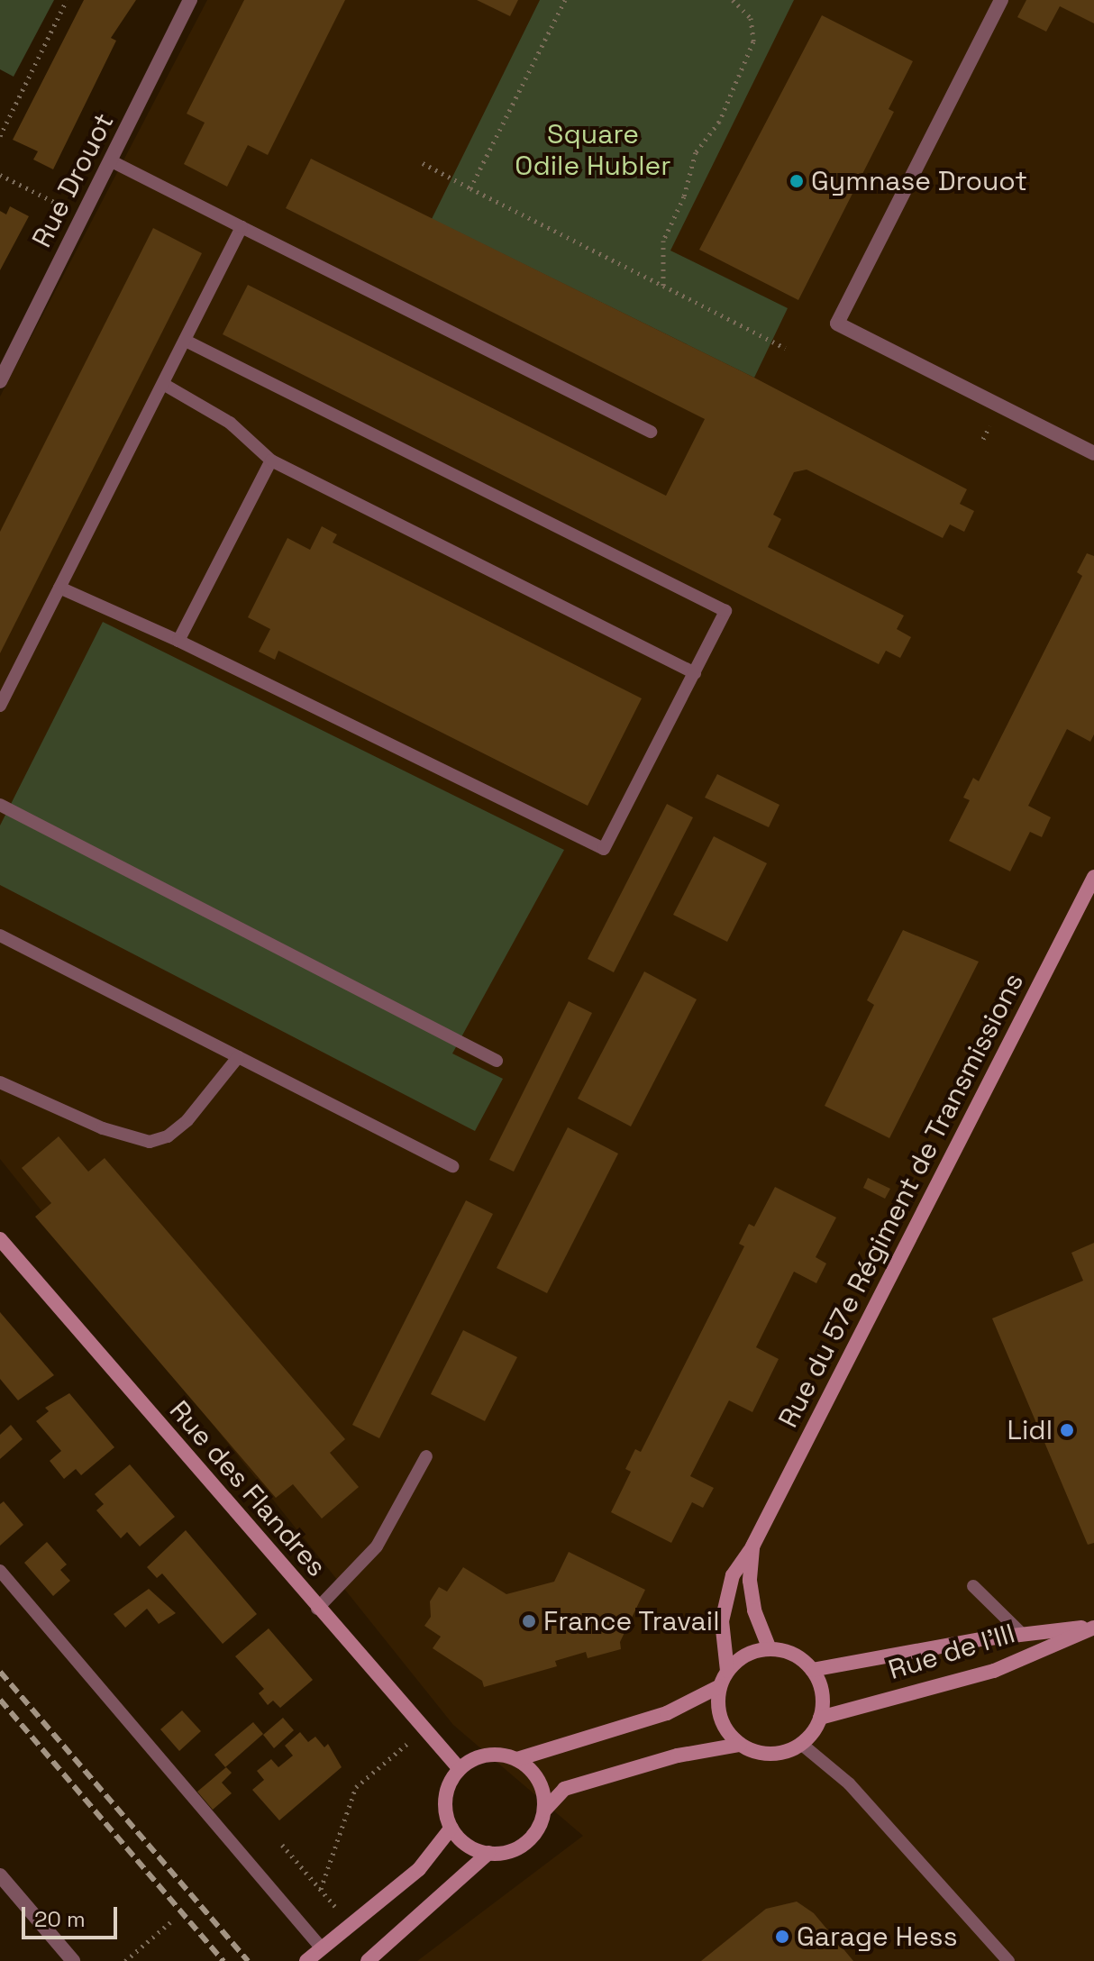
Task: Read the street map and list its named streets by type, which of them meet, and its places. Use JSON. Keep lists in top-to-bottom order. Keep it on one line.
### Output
{"streets":{"main road":["Rue du 57e Régiment de Transmissions","Rue des Flandres","Rue de l'Ill"],"street":["Rue Drouot"]},"crossings":[["Rue du 57e Régiment de Transmissions","Rue de l'Ill"]],"parks":["Square Odile Hubler"],"places":["Gymnase Drouot","Lidl","France Travail","Garage Hess"],"scale_bar":"20 m"}
